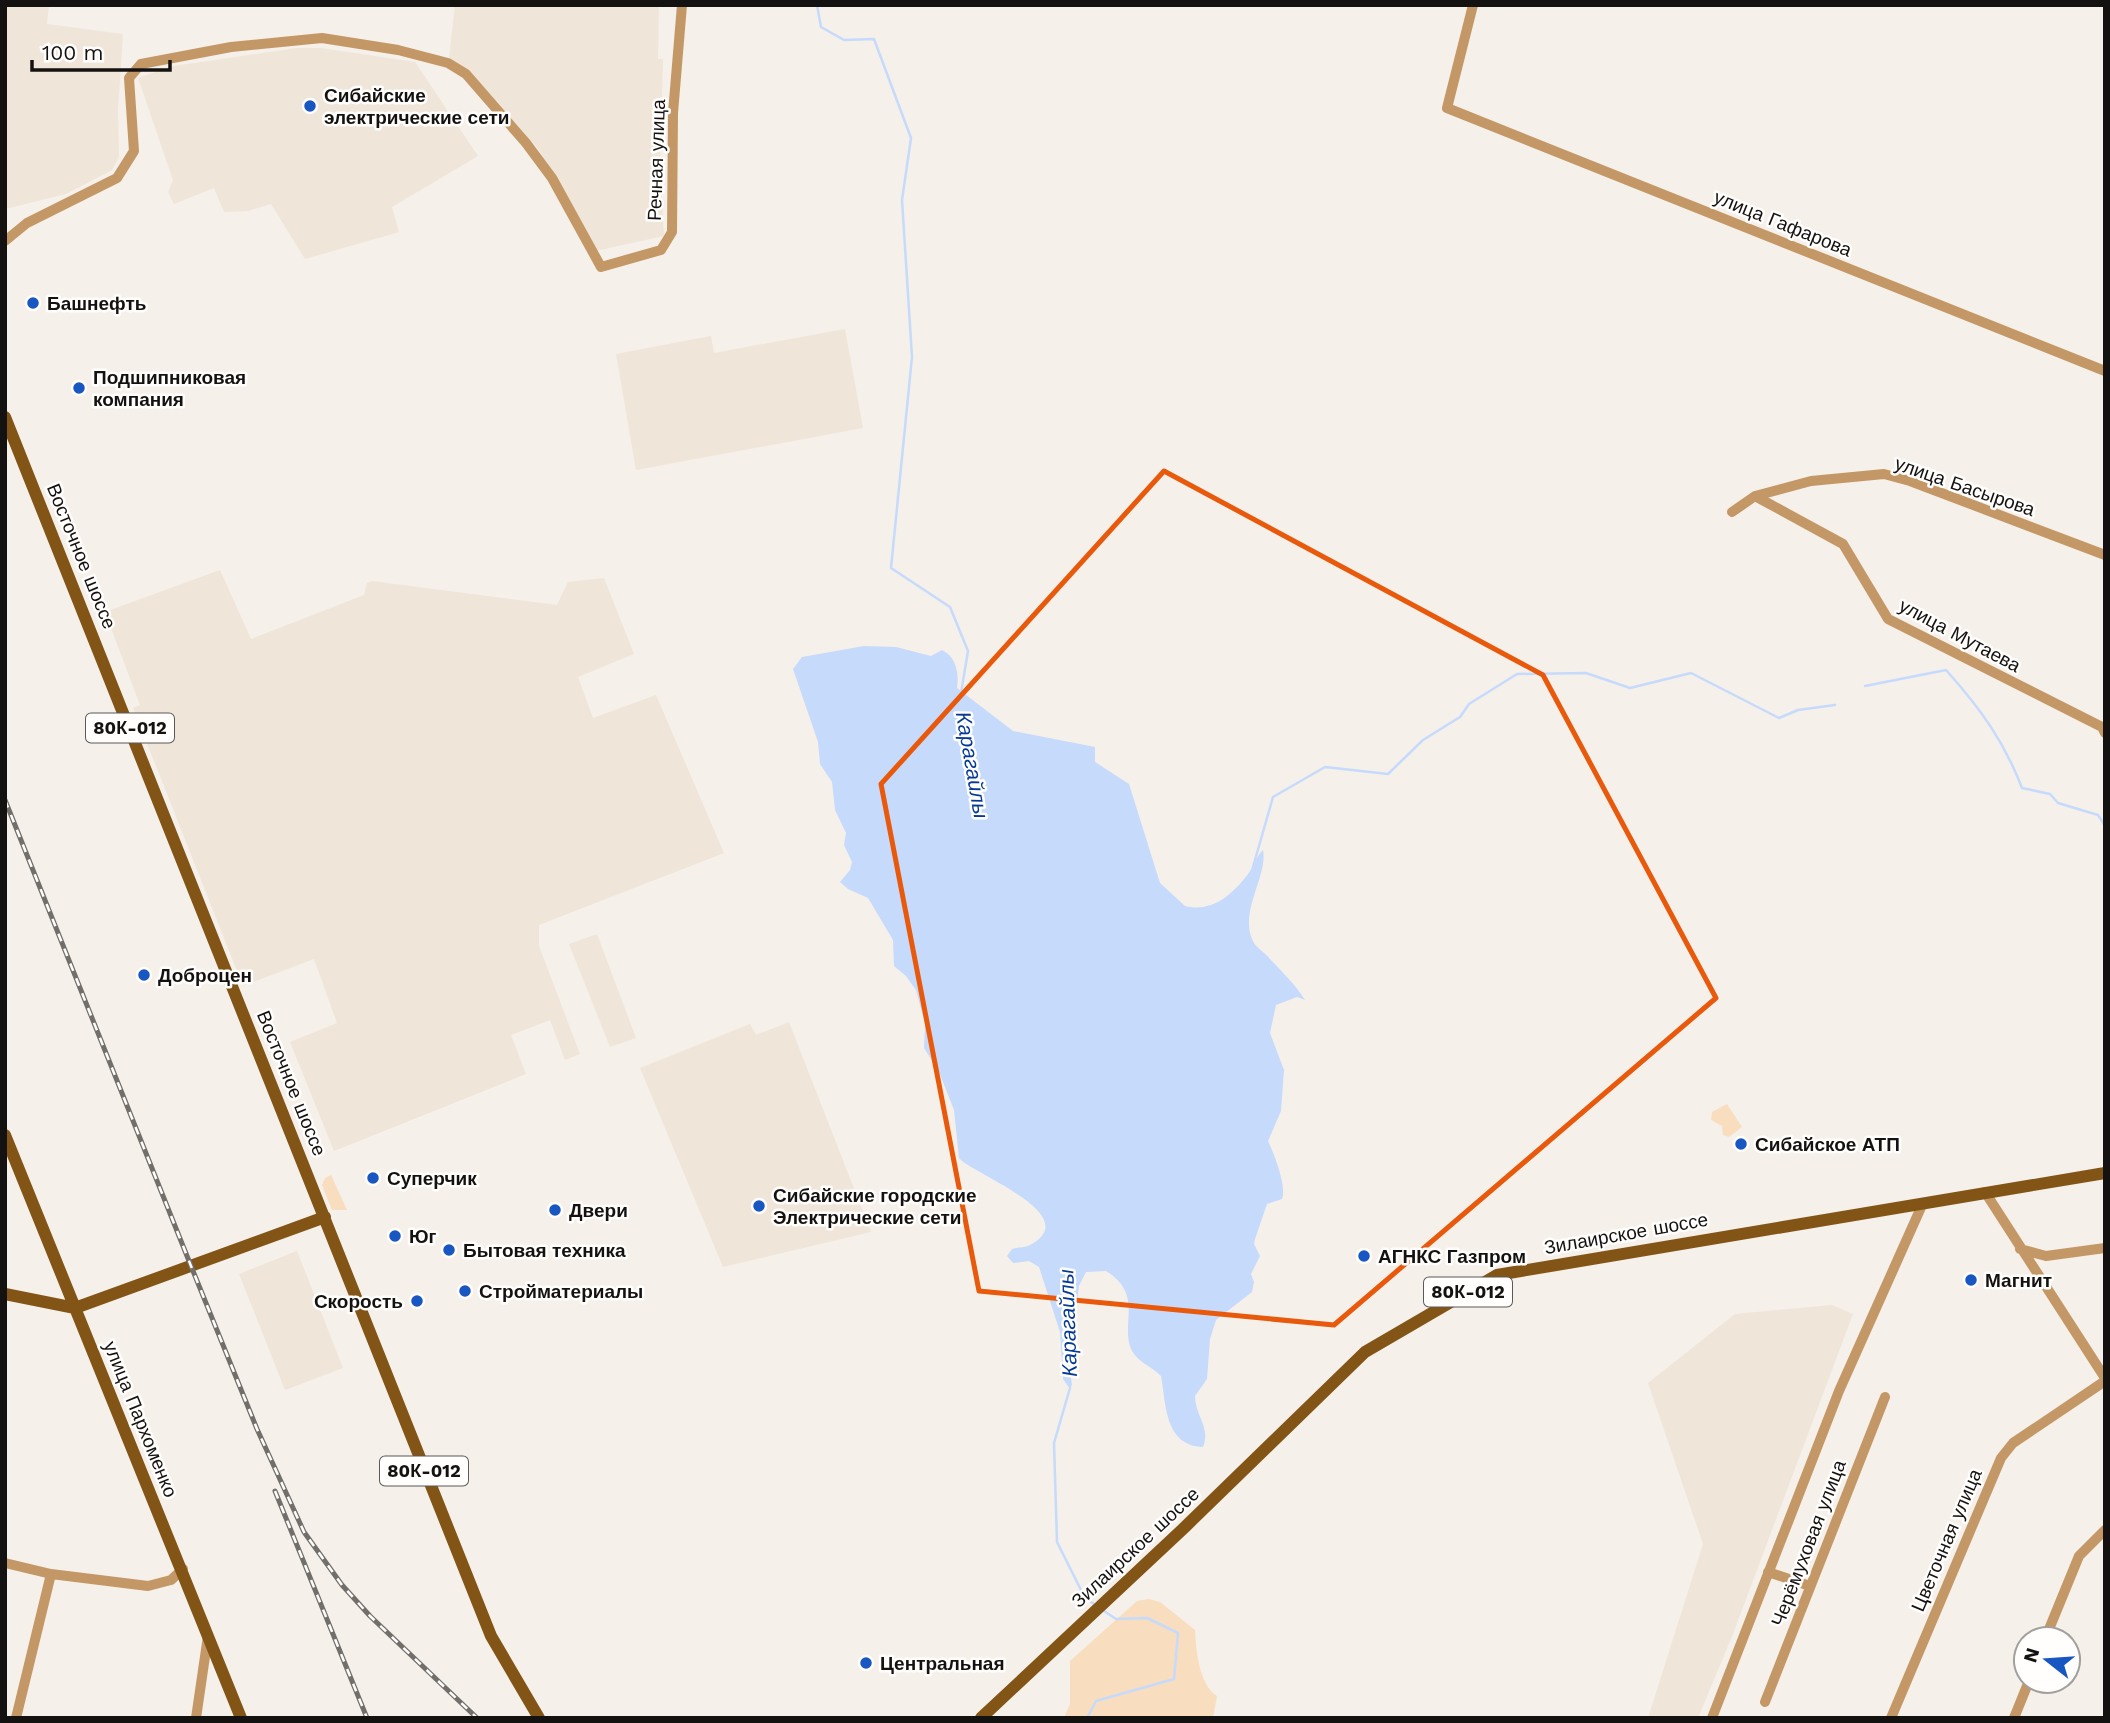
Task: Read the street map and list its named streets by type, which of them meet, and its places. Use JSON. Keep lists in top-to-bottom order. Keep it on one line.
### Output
{"streets":{"main road":["Восточное шоссе","80К-012","Зилаирское шоссе","улица Пархоменко"],"street":["Речная улица","улица Гафарова","улица Басырова","улица Мутаева","Цветочная улица","Черёмуховая улица"]},"crossings":[["улица Басырова","улица Мутаева"]],"water":["Карагайлы"],"places":["Сибайские электрические сети","Башнефть","Подшипниковая компания","Доброцен","Сибайское АТП","Суперчик","Сибайские городские Электрические сети","Двери","Юг","Бытовая техника","АГНКС Газпром","Магнит","Стройматериалы","Скорость","Центральная"],"scale_bar":"100 m","north":"left"}
